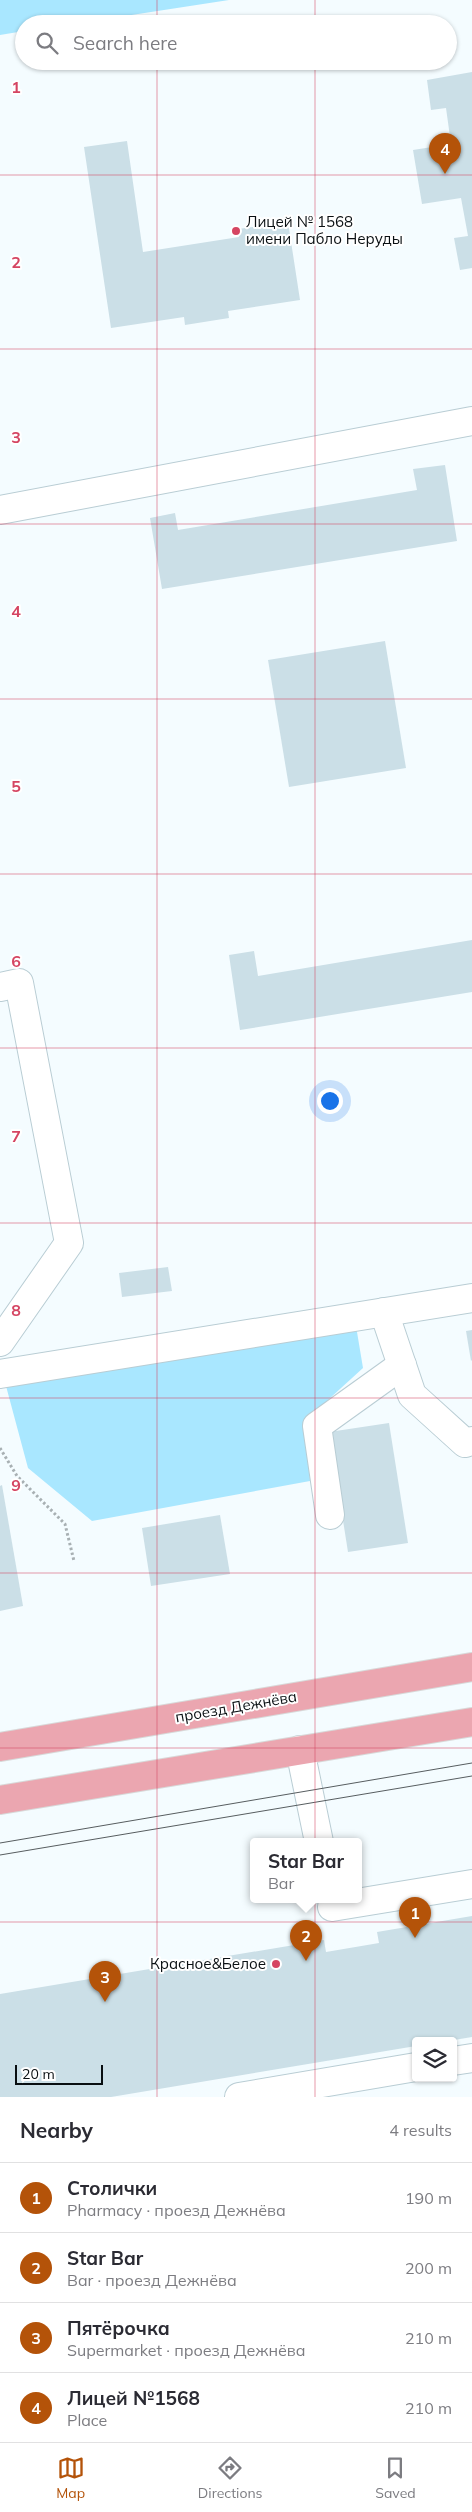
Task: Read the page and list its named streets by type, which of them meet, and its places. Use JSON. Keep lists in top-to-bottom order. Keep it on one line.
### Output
{"streets":{"main road":["проезд Дежнёва"]},"places":["Лицей № 1568 имени Пабло Неруды","Красное&Белое"],"scale_bar":"20 m","page":{"search":"Search here","pins":["4","1","2","3"],"popup":["Star Bar","Bar"],"scale":"20 m","heading":["Nearby","4 results"],"list":[{"mark":"1","name":"Столички","note":"Pharmacy · проезд Дежнёва","value":"190 m"},{"mark":"2","name":"Star Bar","note":"Bar · проезд Дежнёва","value":"200 m"},{"mark":"3","name":"Пятёрочка","note":"Supermarket · проезд Дежнёва","value":"210 m"},{"mark":"4","name":"Лицей №1568","note":"Place","value":"210 m"}],"nav":["Map","Directions","Saved"]},"grid":{"rows":["1","2","3","4","5","6","7","8","9"]}}
